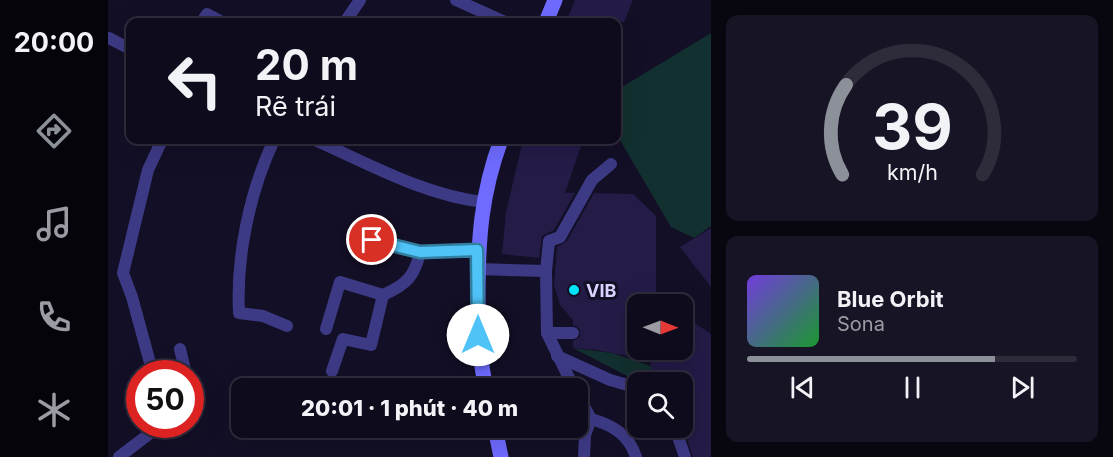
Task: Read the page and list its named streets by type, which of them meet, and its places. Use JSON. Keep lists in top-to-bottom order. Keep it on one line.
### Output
{"places":["VIB"],"north":"right","page":{"tabs":"20:00","turn":["20 m","Rẽ trái"],"song":["Blue Orbit","Sona"],"limit":"50","trip":"20:01 · 1 phút · 40 m","gauge":["39","km/h"]}}
